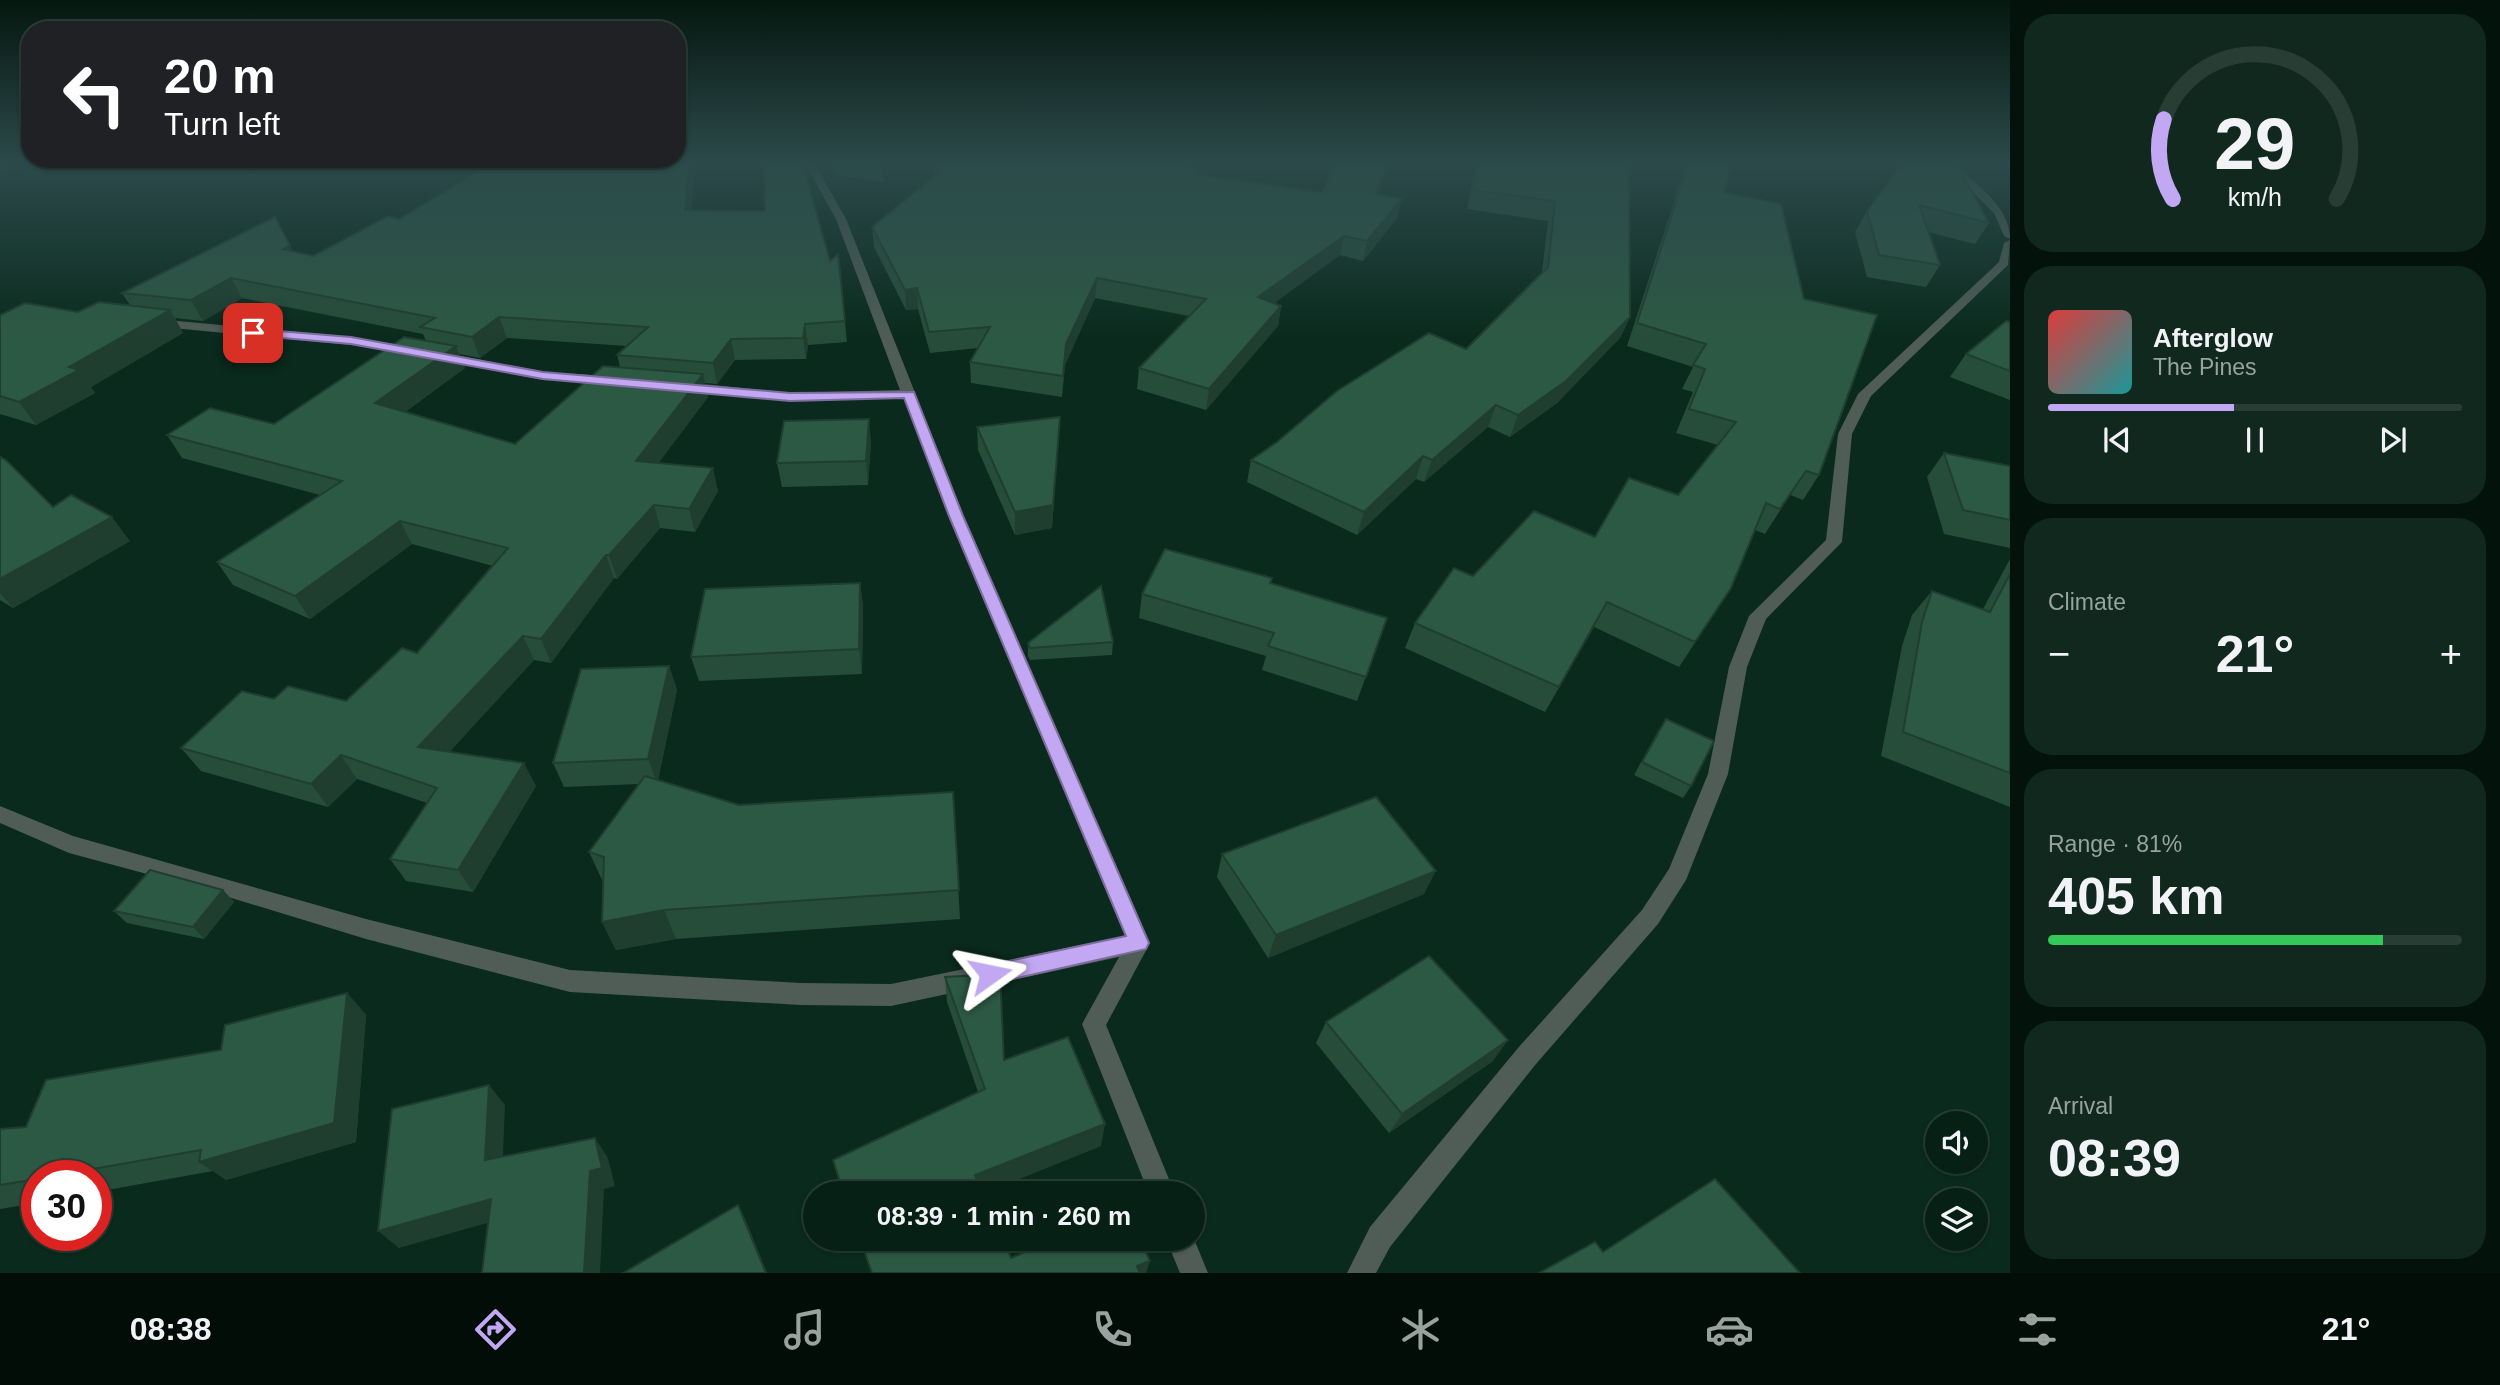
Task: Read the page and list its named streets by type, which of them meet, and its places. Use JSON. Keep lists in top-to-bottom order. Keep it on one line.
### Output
{"page":{"turn":["20 m","Turn left"],"song":["Afterglow","The Pines"],"tile":["Climate",["Range · 81%","405 km"],["Arrival","08:39"]],"heat":["−","21°","+"],"limit":"30","trip":"08:39 · 1 min · 260 m","tabs":["08:38","21°"],"gauge":["29","km/h"]}}
